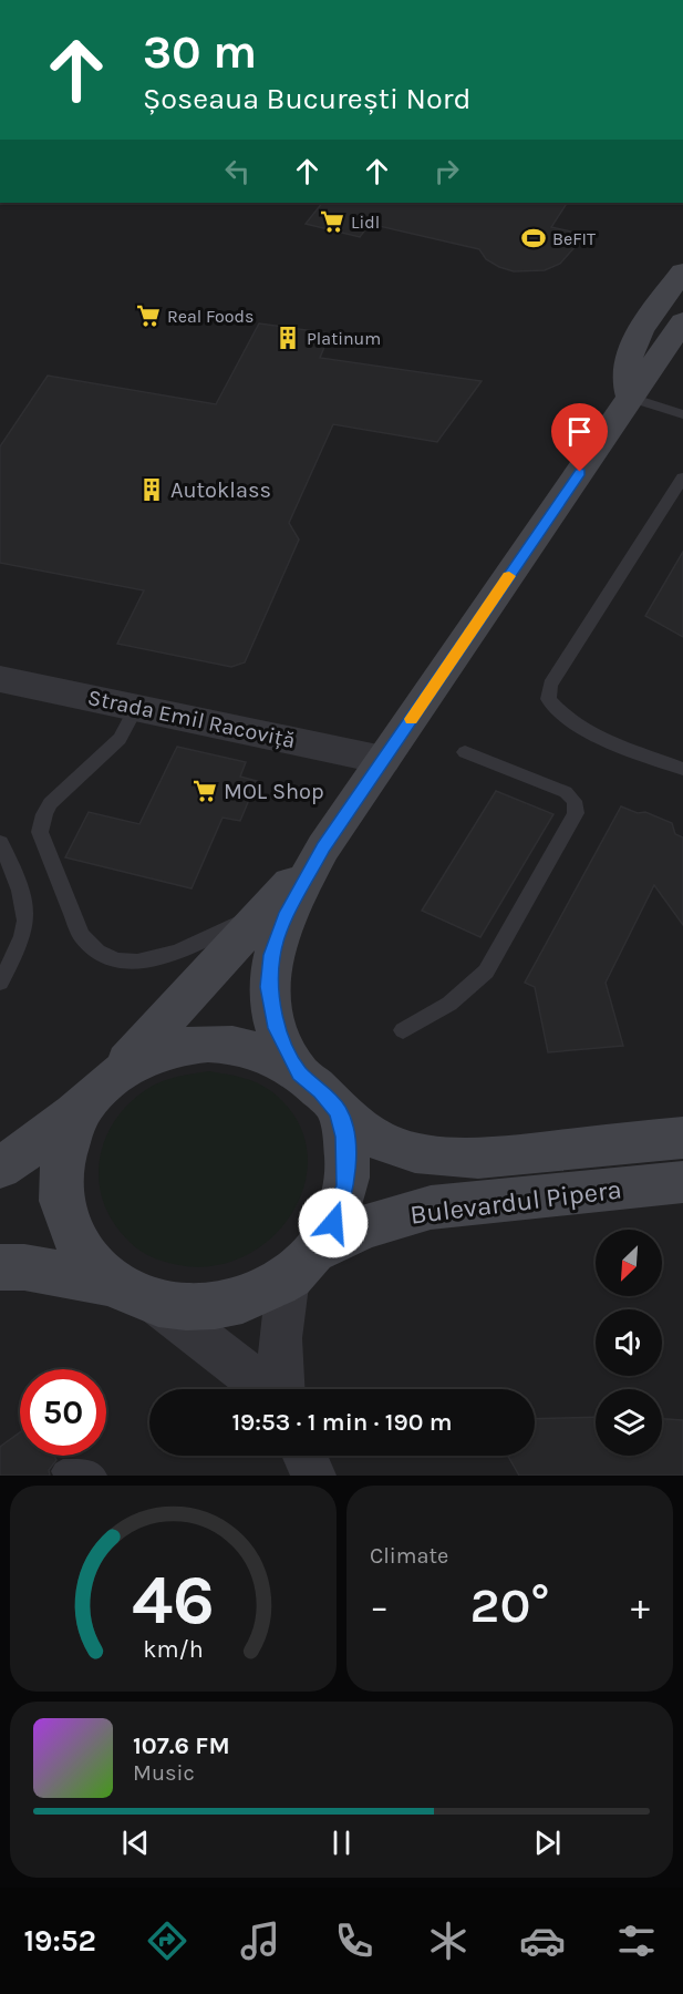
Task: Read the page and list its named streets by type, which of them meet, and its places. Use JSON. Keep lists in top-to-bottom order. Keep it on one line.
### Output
{"streets":{"main road":["Bulevardul Pipera"],"street":["Strada Emil Racoviță"]},"places":{"supermarket":["Lidl","Real Foods","MOL Shop"],"sports":["BeFIT"],"building":["Platinum","Autoklass"]},"north":"bottom left","page":{"turn":["30 m","Șoseaua București Nord"],"limit":"50","trip":"19:53 · 1 min · 190 m","tile":"Climate","heat":["−","20°","+"],"song":["107.6 FM","Music"],"tabs":"19:52","gauge":["46","km/h"]}}
